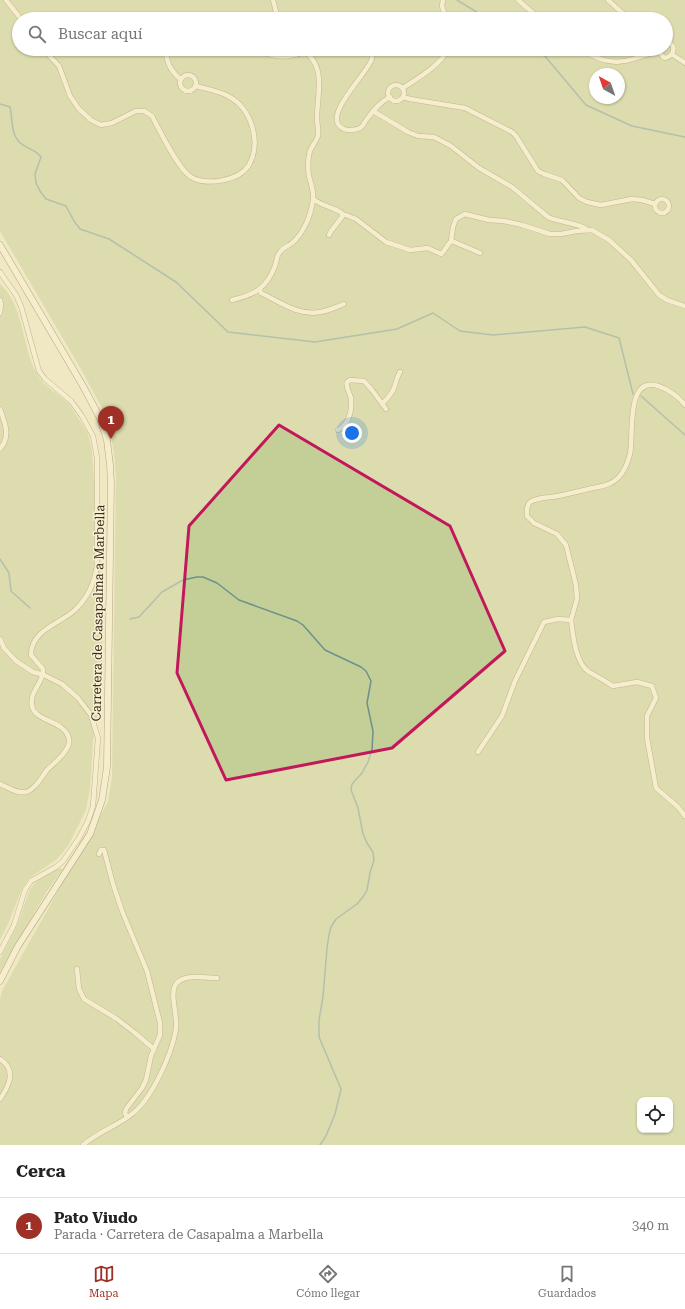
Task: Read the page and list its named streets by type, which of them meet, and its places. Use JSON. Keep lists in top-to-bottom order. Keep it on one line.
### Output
{"streets":{"main road":["Carretera de Casapalma a Marbella"]},"north":"top left","page":{"search":"Buscar aquí","pins":"1","heading":"Cerca","list":[{"mark":"1","name":"Pato Viudo","note":"Parada · Carretera de Casapalma a Marbella","value":"340 m"}],"nav":["Mapa","Cómo llegar","Guardados"]}}
